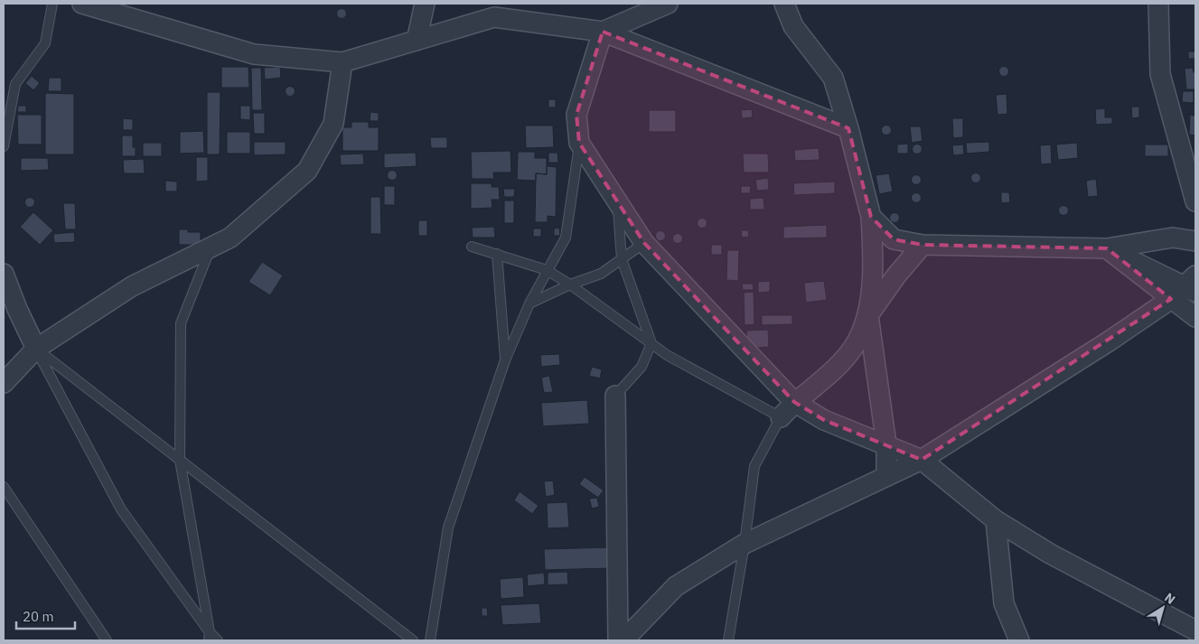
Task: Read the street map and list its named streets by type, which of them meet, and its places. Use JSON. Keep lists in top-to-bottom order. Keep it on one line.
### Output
{"scale_bar":"20 m","north":"top right"}
